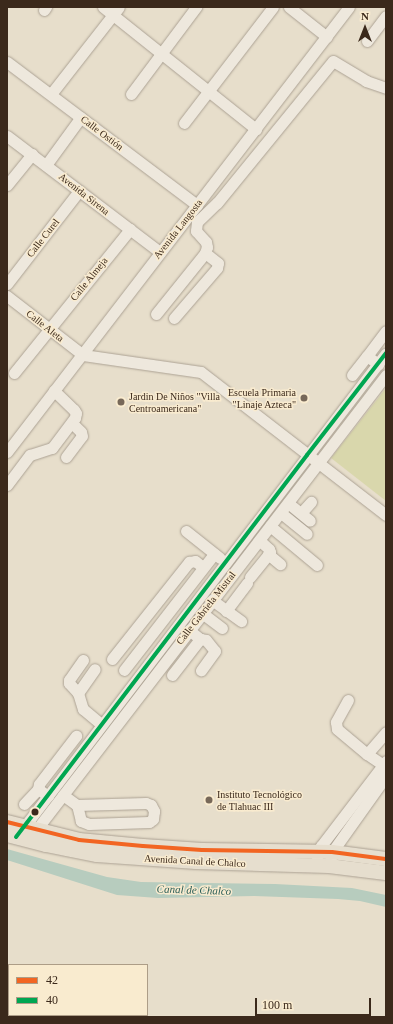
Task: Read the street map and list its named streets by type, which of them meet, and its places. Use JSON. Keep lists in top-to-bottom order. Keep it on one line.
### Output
{"streets":{"main road":["Avenida Canal de Chalco"],"street":["Calle Ostión","Avenida Sirena","Avenida Langosta","Calle Curel","Calle Almeja","Calle Aleta","Calle Gabriela Mistral"]},"crossings":[["Calle Ostión","Avenida Langosta"],["Avenida Sirena","Avenida Langosta"],["Avenida Sirena","Calle Curel"],["Avenida Sirena","Calle Almeja"],["Avenida Langosta","Calle Aleta"],["Calle Almeja","Calle Aleta"],["Calle Gabriela Mistral","Avenida Canal de Chalco"]],"water":["Canal de Chalco"],"places":["Escuela Primaria \"Linaje Azteca\"","Jardin De Niños \"Villa Centroamericana\"","Instituto Tecnológico de Tlahuac III"],"lines":["transit line 40","transit line 42"],"legend":["42","40"],"scale_bar":"100 m","north":"top"}
